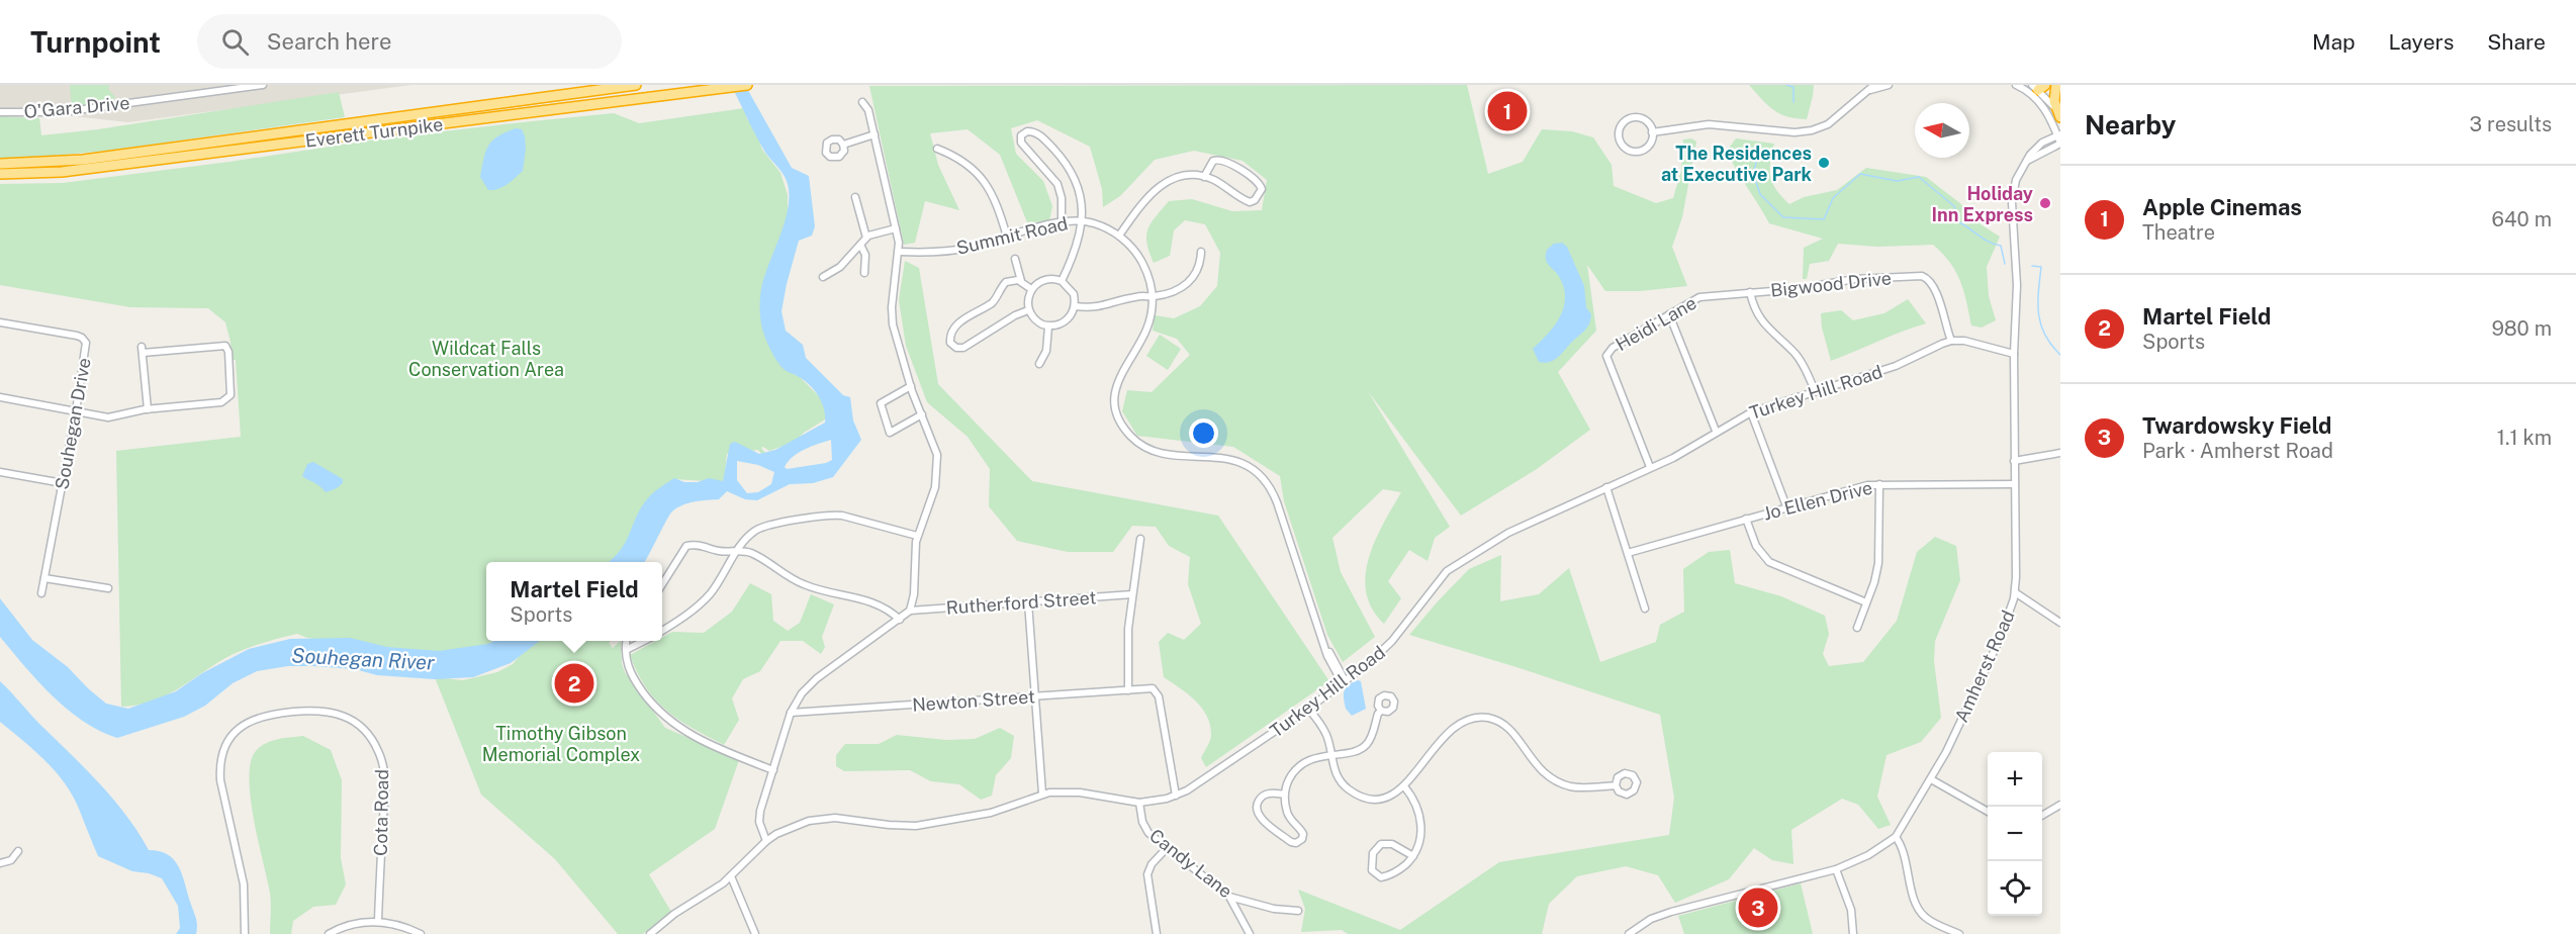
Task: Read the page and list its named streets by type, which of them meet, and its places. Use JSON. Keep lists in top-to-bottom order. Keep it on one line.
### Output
{"streets":{"highway":["Everett Turnpike"],"street":["O'Gara Drive","Summit Road","Bigwood Drive","Heidi Lane","Turkey Hill Road","Souhegan Drive","Jo Ellen Drive","Rutherford Street","Amherst Road","Newton Street","Cota Road","Candy Lane"]},"crossings":[["Summit Road","Turkey Hill Road"],["Bigwood Drive","Heidi Lane"],["Bigwood Drive","Turkey Hill Road"],["Heidi Lane","Turkey Hill Road"],["Turkey Hill Road","Newton Street"],["Turkey Hill Road","Candy Lane"],["Jo Ellen Drive","Amherst Road"]],"water":["Souhegan River"],"parks":["Wildcat Falls Conservation Area","Timothy Gibson Memorial Complex"],"places":["The Residences at Executive Park","Holiday Inn Express"],"north":"left","page":{"header":"Turnpoint","search":"Search here","nav":["Map","Layers","Share"],"heading":["Nearby","3 results"],"pins":["1","2","3"],"list":[{"mark":"1","name":"Apple Cinemas","note":"Theatre","value":"640 m"},{"mark":"2","name":"Martel Field","note":"Sports","value":"980 m"},{"mark":"3","name":"Twardowsky Field","note":"Park · Amherst Road","value":"1.1 km"}],"popup":["Martel Field","Sports"],"map_buttons":["+","−"]}}
